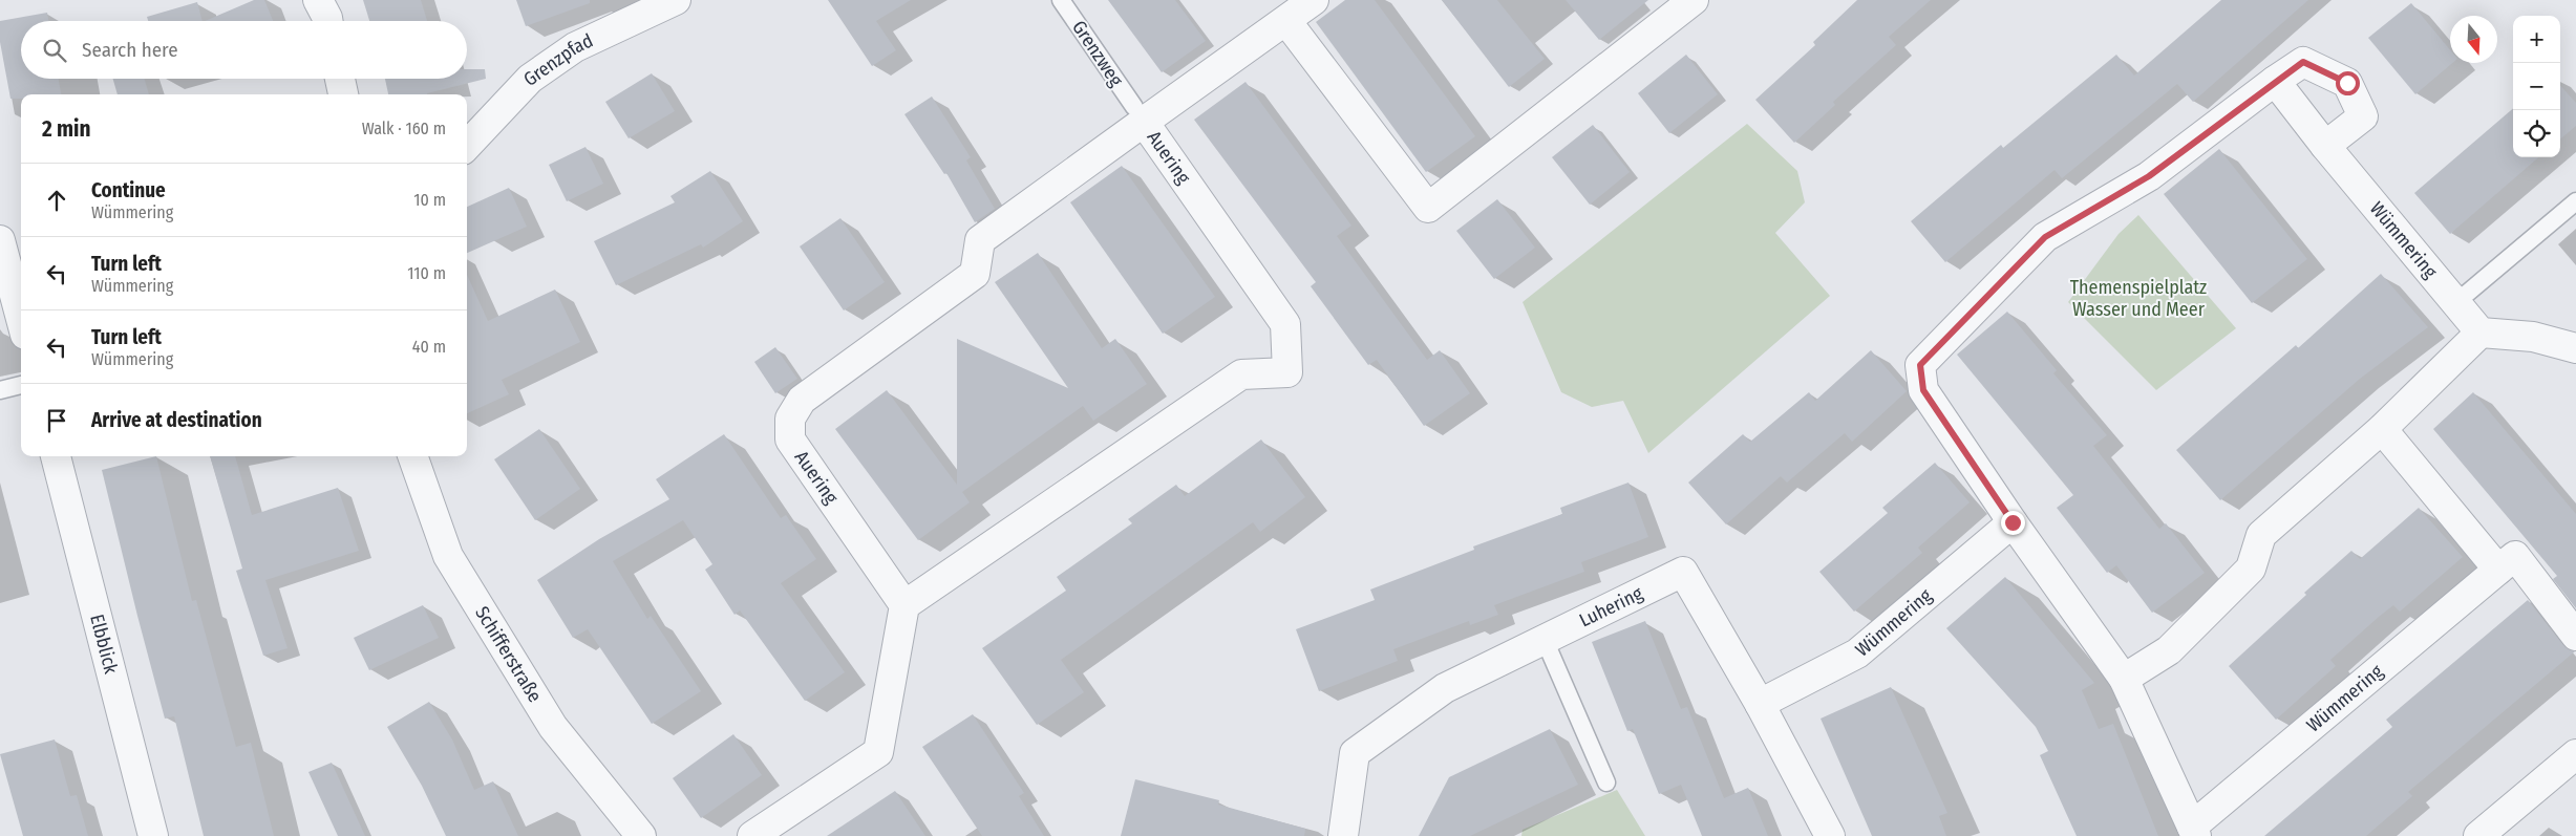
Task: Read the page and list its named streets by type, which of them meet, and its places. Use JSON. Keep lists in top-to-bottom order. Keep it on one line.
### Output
{"streets":{"street":["Grenzpfad","Auering","Wümmering","Luhering","Elbblick","Schifferstraße"],"lane":["Grenzweg"]},"crossings":[["Grenzweg","Auering"],["Wümmering","Luhering"]],"parks":["Themenspielplatz Wasser und Meer"],"north":"bottom","page":{"map_buttons":["+","−"],"search":"Search here","heading":["2 min","Walk · 160 m"],"list":[["Continue","Wümmering","10 m"],["Turn left","Wümmering","110 m"],["Turn left","Wümmering","40 m"],"Arrive at destination"]}}
